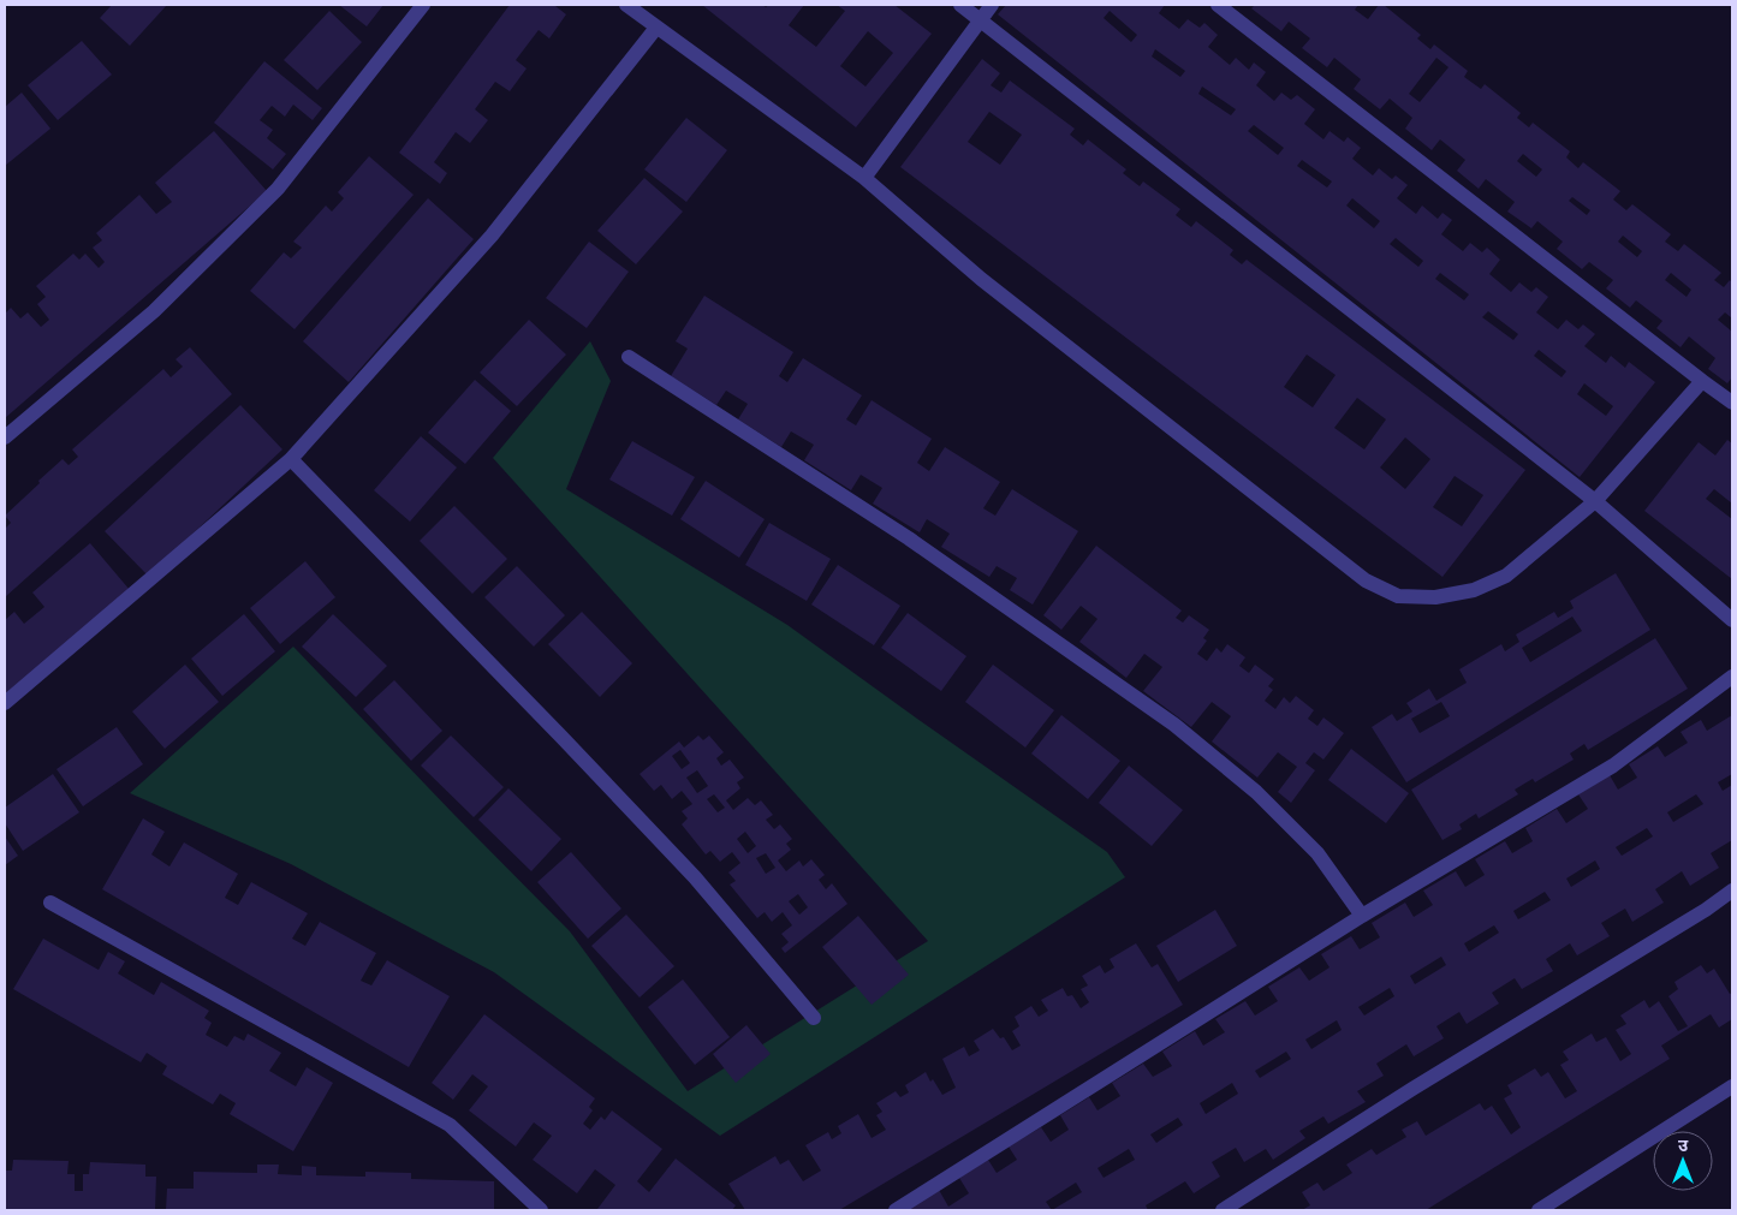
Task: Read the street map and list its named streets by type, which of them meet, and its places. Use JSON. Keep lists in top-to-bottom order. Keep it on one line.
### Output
{"north":"top"}
